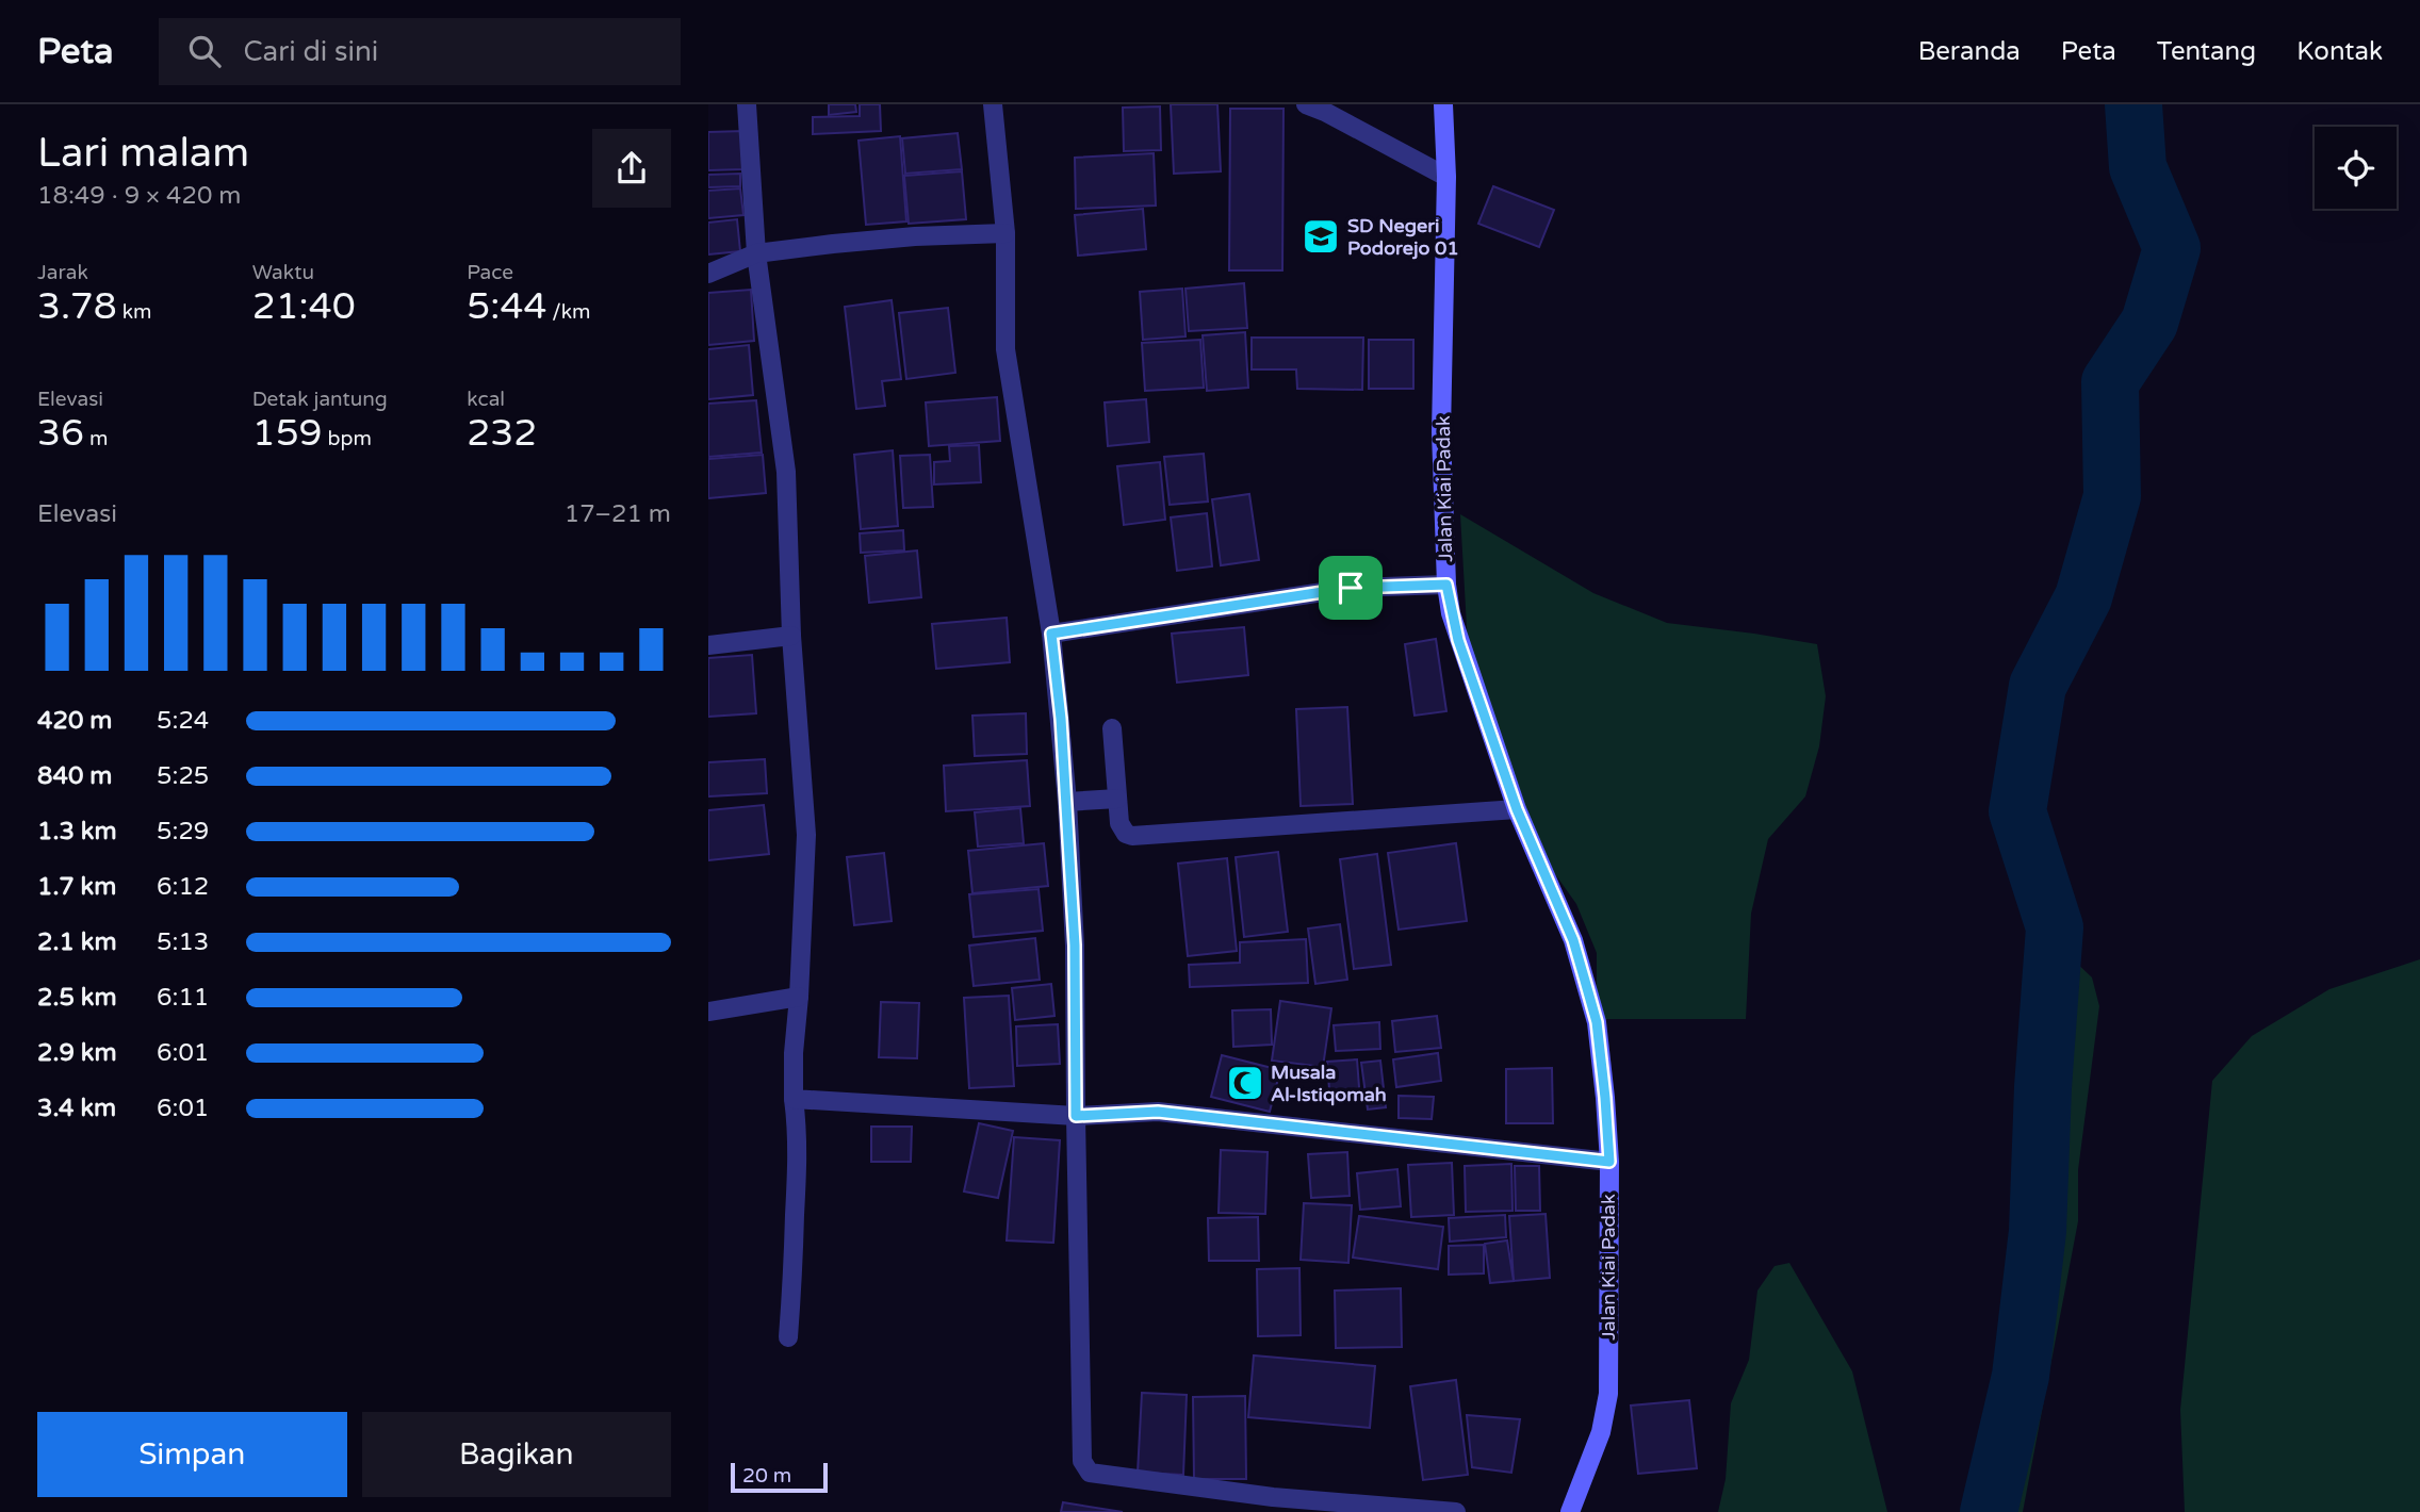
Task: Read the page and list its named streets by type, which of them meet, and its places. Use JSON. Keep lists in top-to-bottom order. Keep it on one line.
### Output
{"streets":{"street":["Jalan Kiai Padak"]},"places":{"school or university":["SD Negeri Podorejo 01"],"mosque":["Musala Al-Istiqomah"]},"scale_bar":"20 m","page":{"header":"Peta","search":"Cari di sini","nav":["Beranda","Peta","Tentang","Kontak"],"heading":["Lari malam","18:49 · 9 × 420 m"],"stats":[["Jarak","3.78 km"],["Waktu","21:40"],["Pace","5:44 /km"],["Elevasi","36 m"],["Detak jantung","159 bpm"],["kcal","232"]],"chart":["Elevasi","17–21 m"],"list":[{"name":"420 m","note":"5:24"},{"name":"840 m","note":"5:25"},{"name":"1.3 km","note":"5:29"},{"name":"1.7 km","note":"6:12"},{"name":"2.1 km","note":"5:13"},{"name":"2.5 km","note":"6:11"},{"name":"2.9 km","note":"6:01"},{"name":"3.4 km","note":"6:01"}],"buttons":["Simpan","Bagikan"],"scale":"20 m"}}
